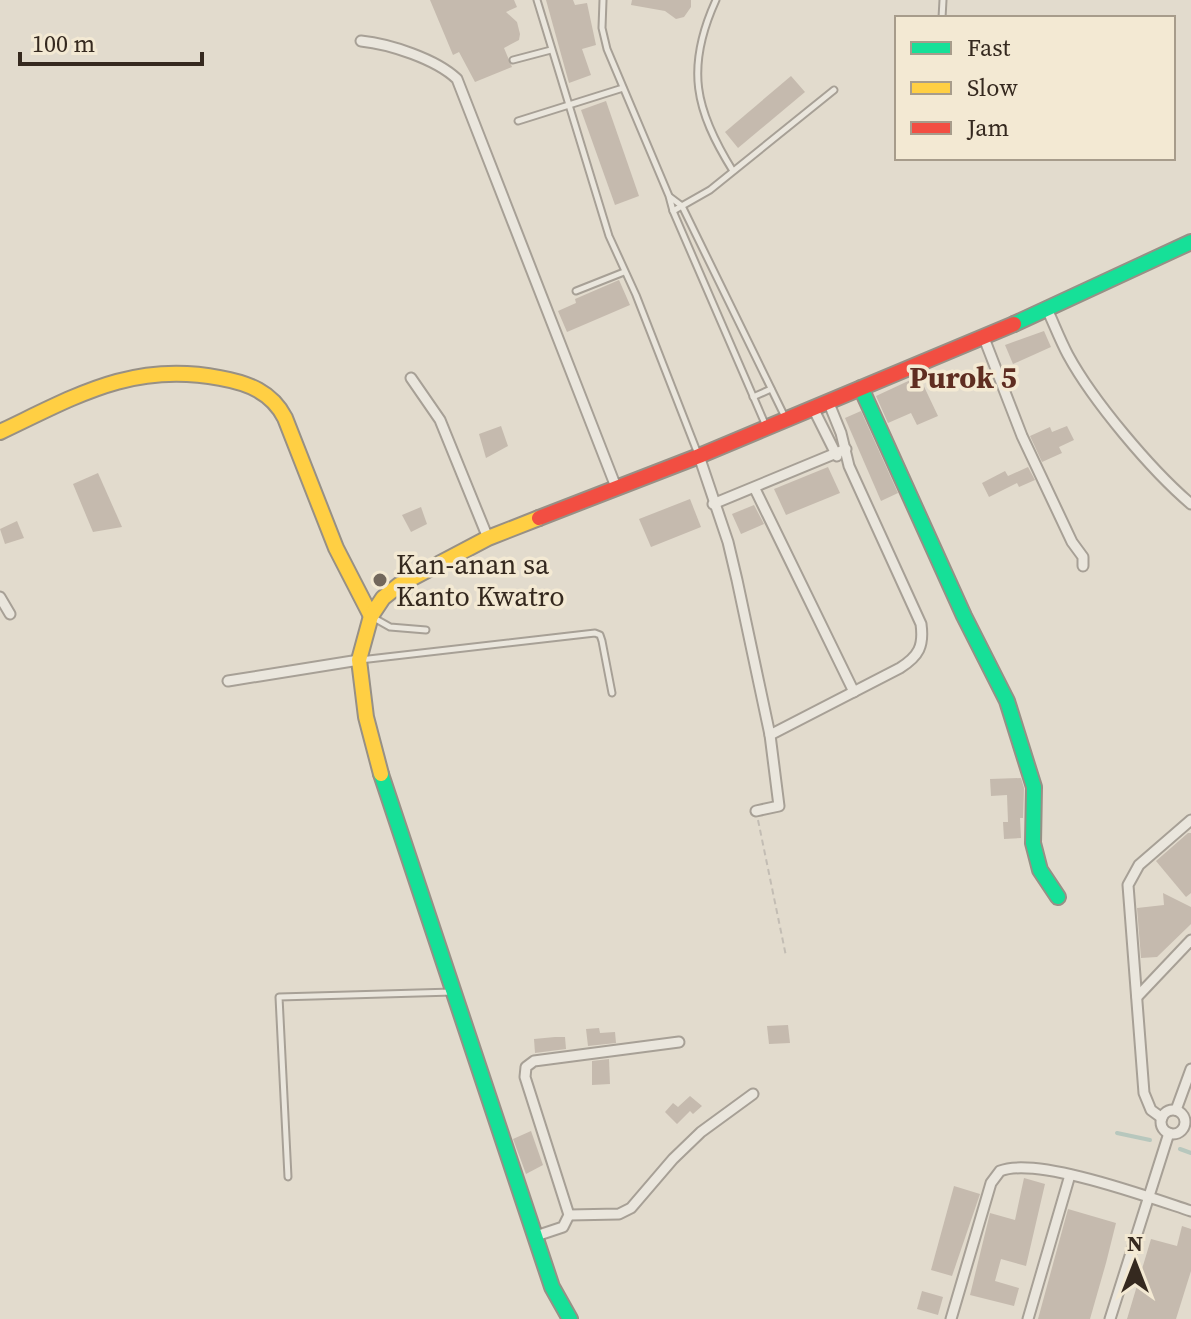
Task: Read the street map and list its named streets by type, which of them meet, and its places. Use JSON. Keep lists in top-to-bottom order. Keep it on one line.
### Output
{"districts":["Purok 5"],"places":["Kan-anan sa Kanto Kwatro"],"legend":["Fast","Slow","Jam"],"scale_bar":"100 m","north":"top"}
